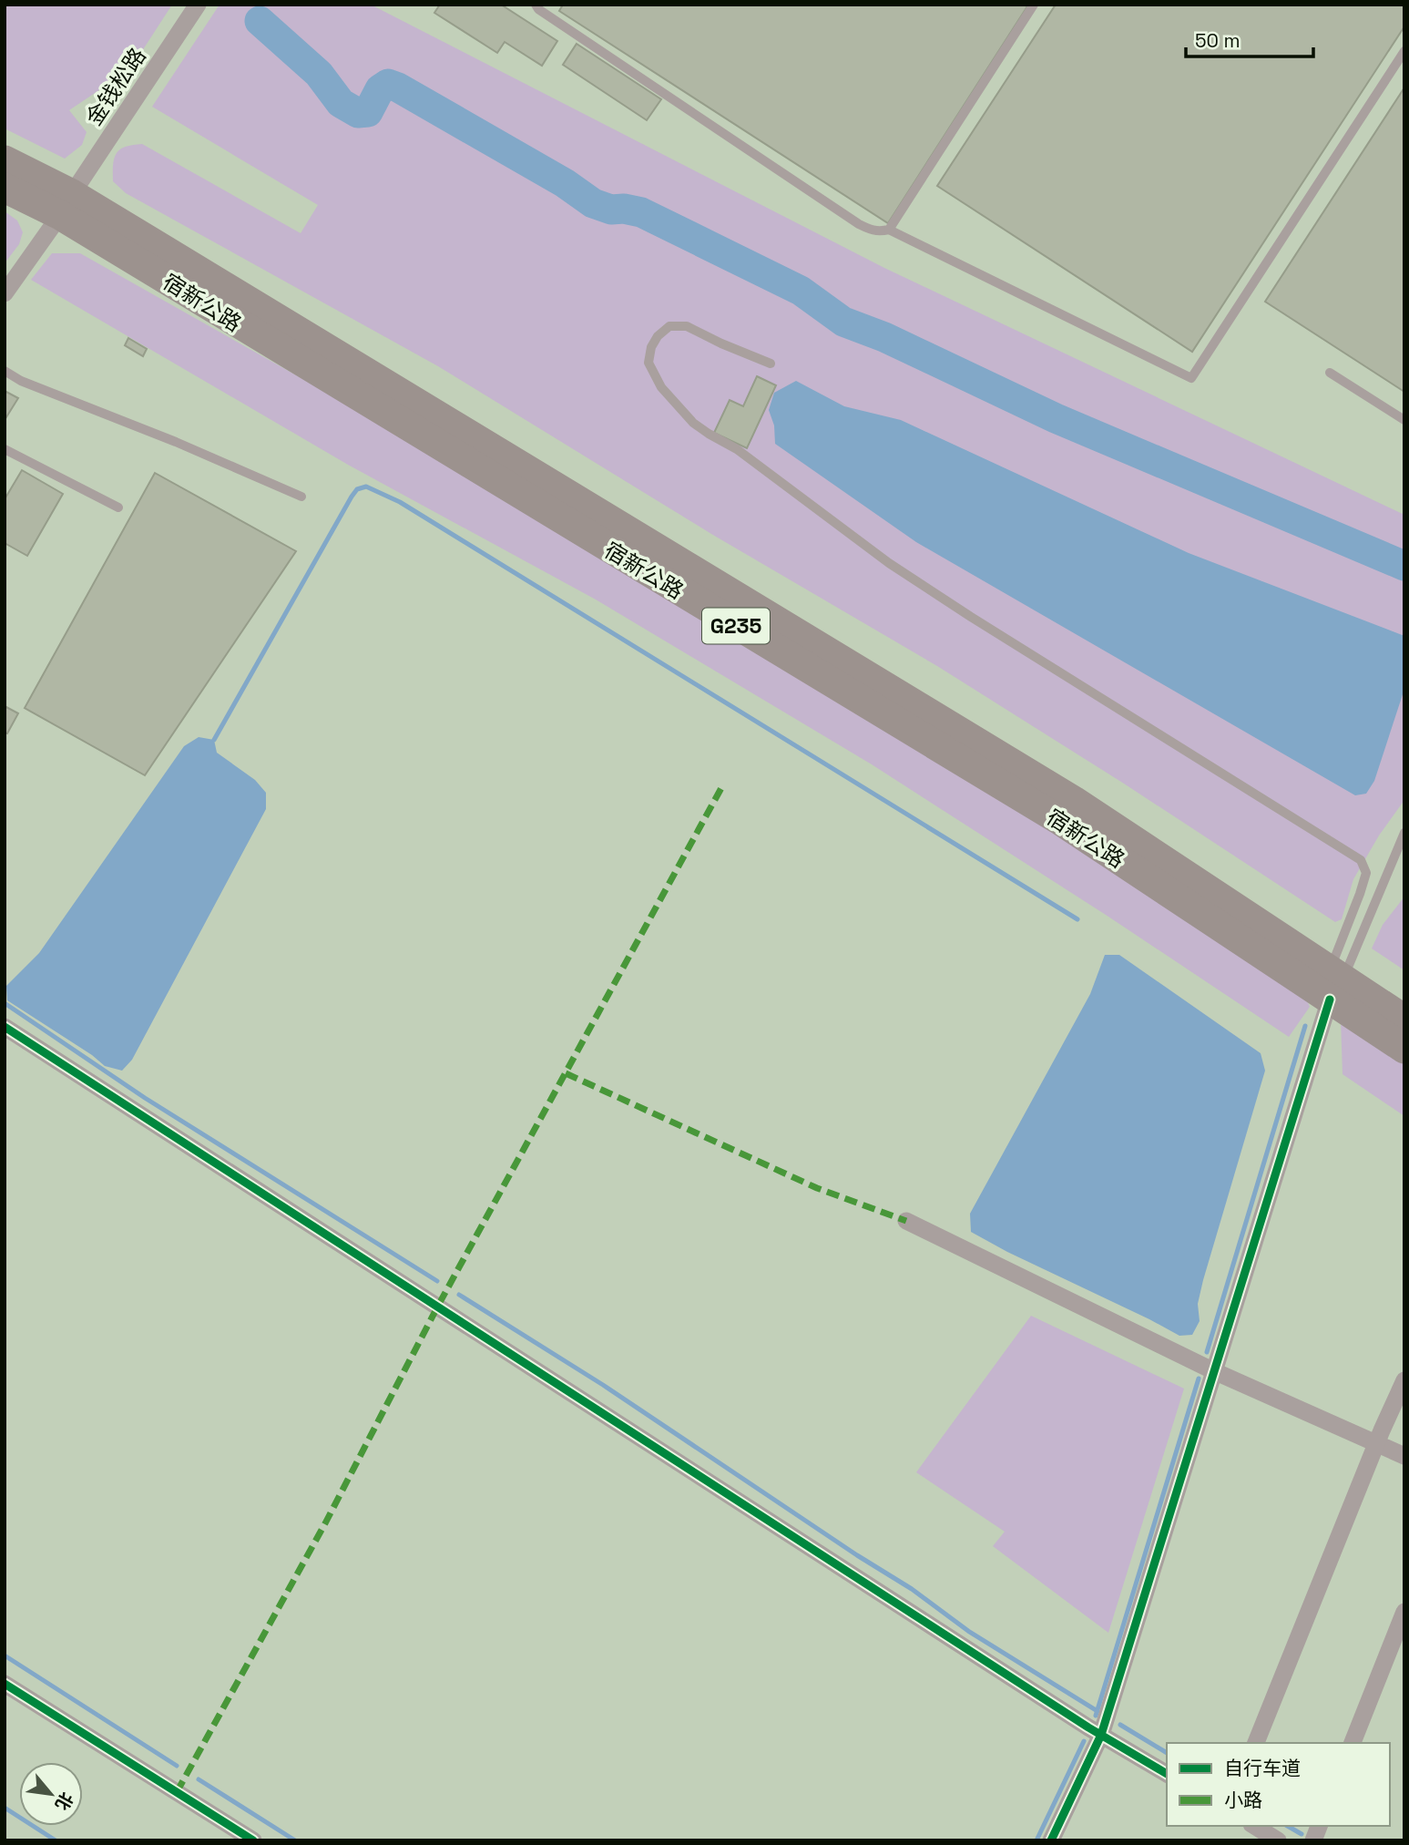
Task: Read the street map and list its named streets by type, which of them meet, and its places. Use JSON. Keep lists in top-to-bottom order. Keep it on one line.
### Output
{"streets":{"highway":["宿新公路","G235"],"street":["金钱松路"]},"crossings":[["金钱松路","宿新公路"]],"legend":["自行车道","小路"],"scale_bar":"50 m","north":"bottom right"}
